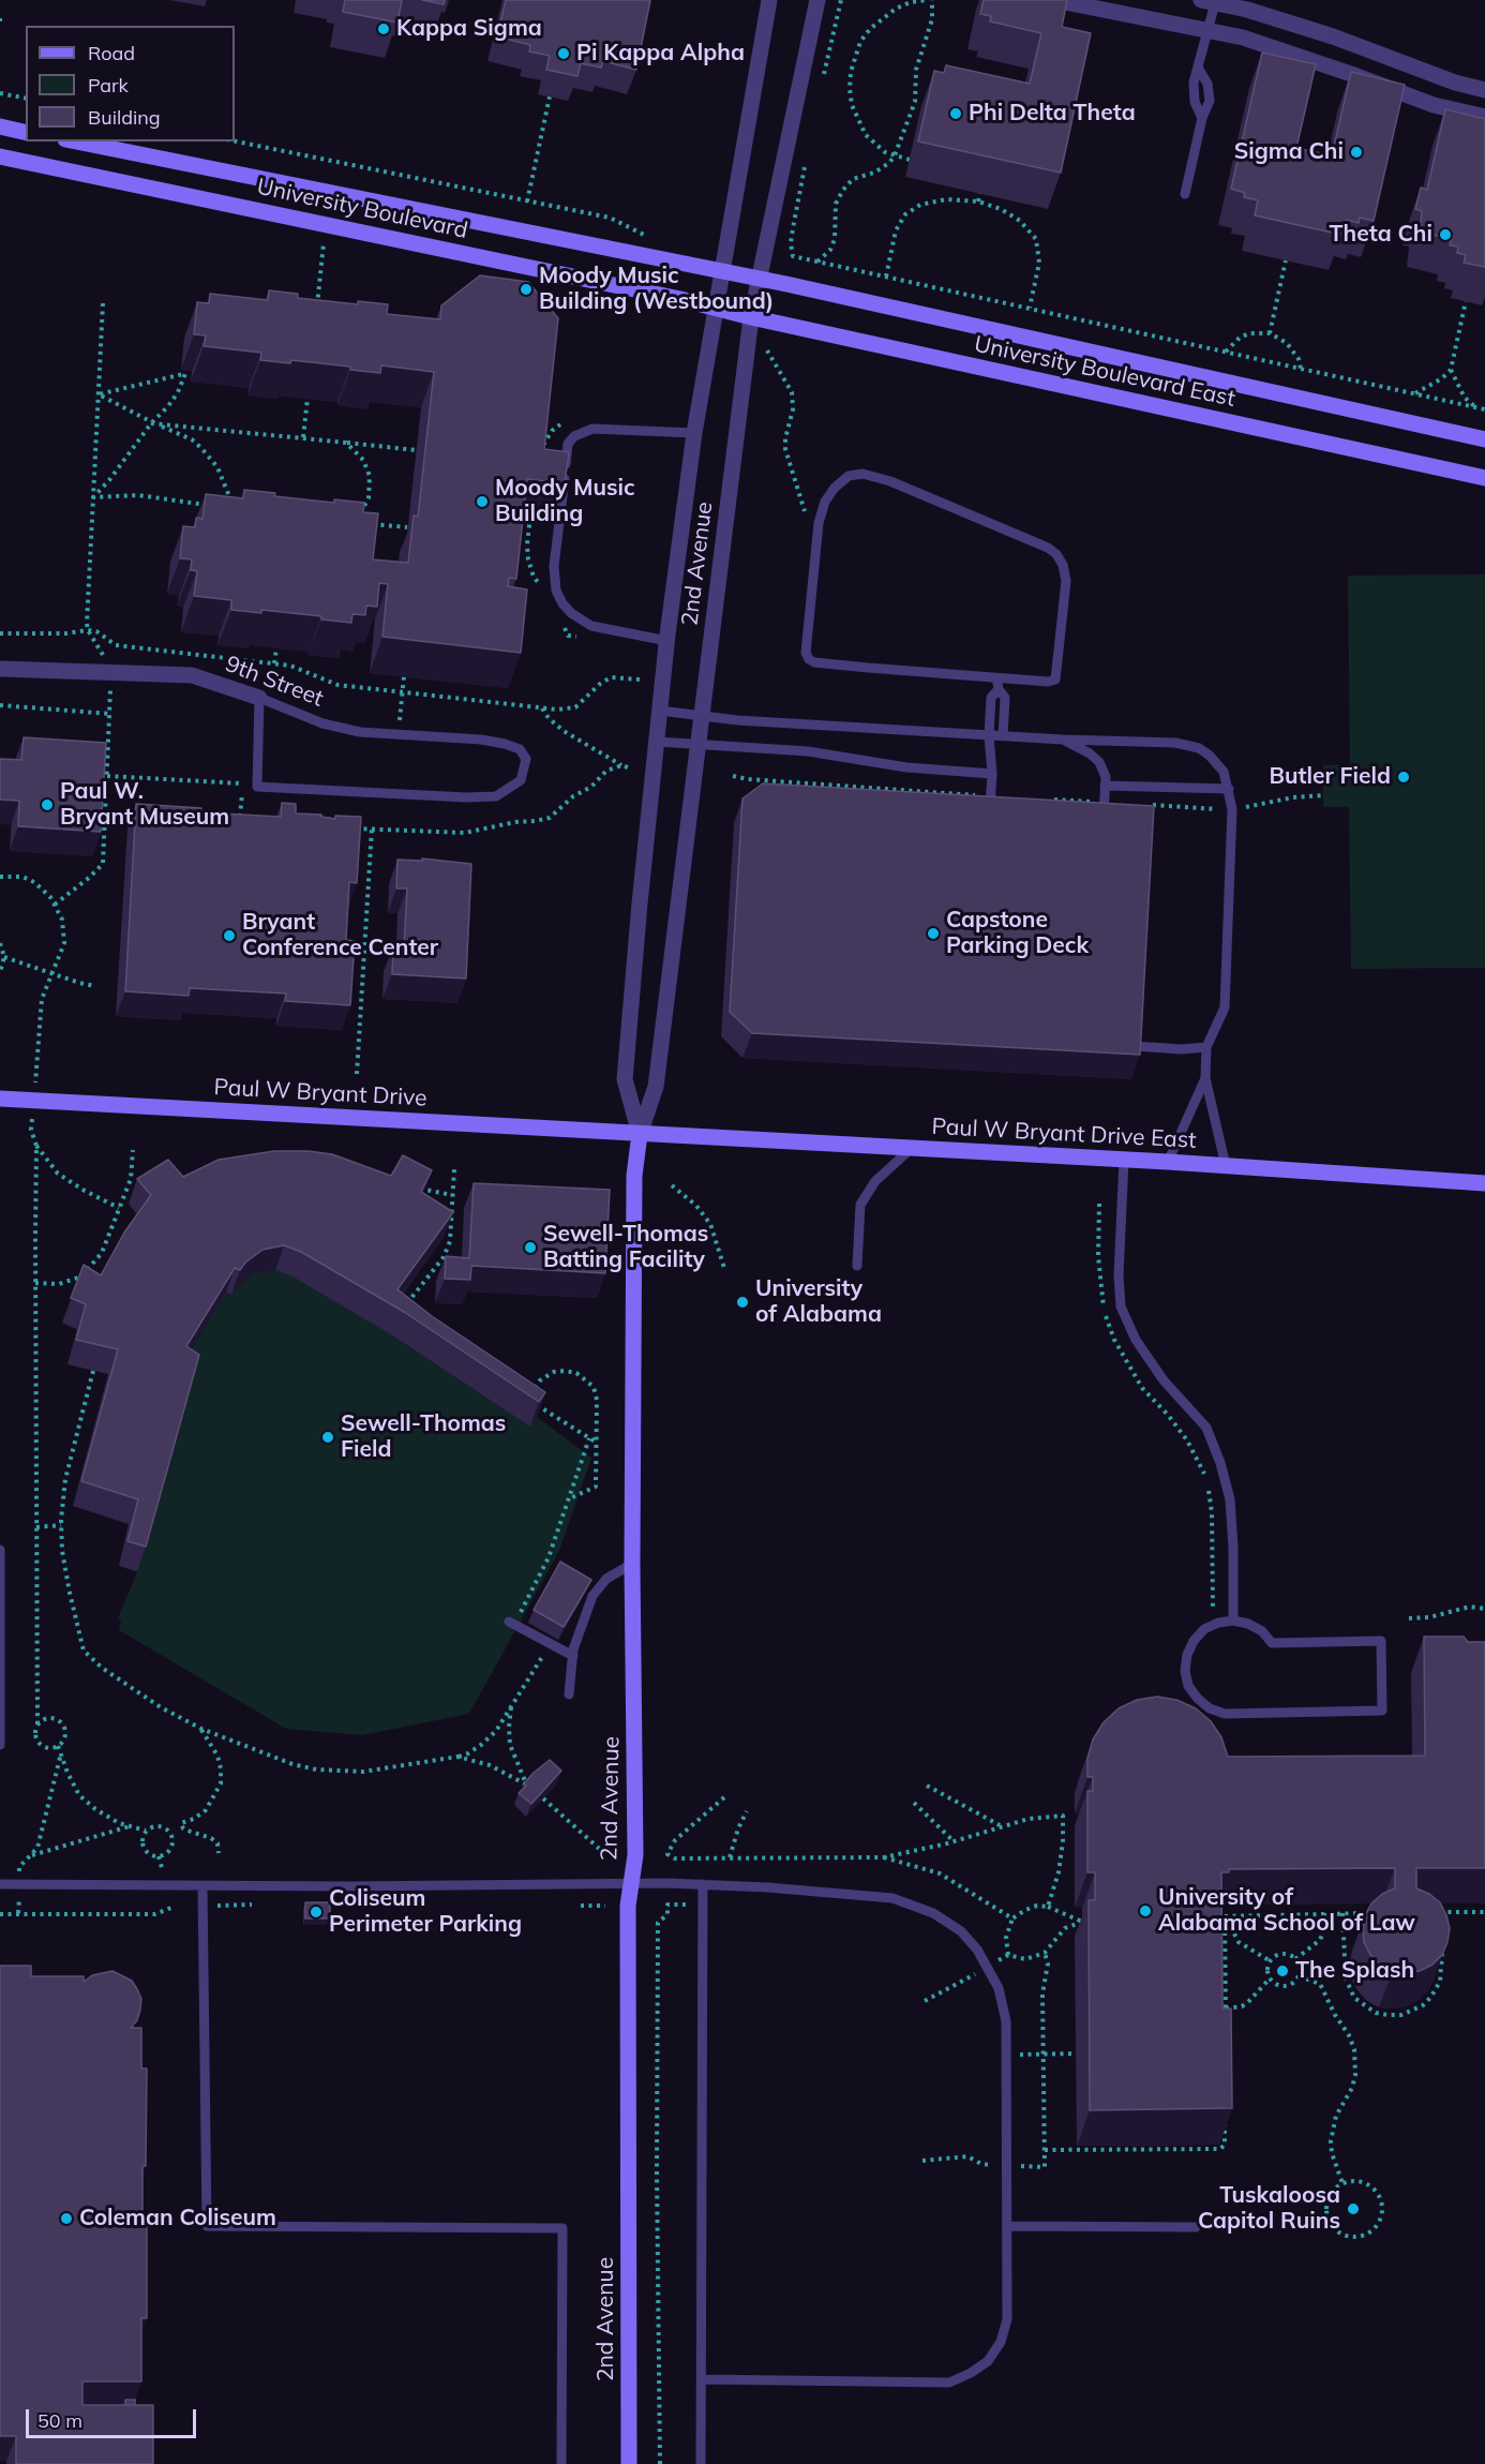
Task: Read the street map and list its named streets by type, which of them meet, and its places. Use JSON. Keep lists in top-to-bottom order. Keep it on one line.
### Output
{"streets":{"main road":["University Boulevard","University Boulevard East","2nd Avenue","Paul W Bryant Drive","Paul W Bryant Drive East"],"street":["9th Street"]},"crossings":[["University Boulevard","University Boulevard East"],["University Boulevard","2nd Avenue"],["University Boulevard East","2nd Avenue"],["2nd Avenue","Paul W Bryant Drive"],["2nd Avenue","Paul W Bryant Drive East"],["Paul W Bryant Drive","Paul W Bryant Drive East"]],"places":["Kappa Sigma","Pi Kappa Alpha","Phi Delta Theta","Sigma Chi","Theta Chi","Moody Music Building (Westbound)","Moody Music Building","Butler Field","Paul W. Bryant Museum","Capstone Parking Deck","Bryant Conference Center","Sewell-Thomas Batting Facility","University of Alabama","Sewell-Thomas Field","University of Alabama School of Law","Coliseum Perimeter Parking","The Splash","Tuskaloosa Capitol Ruins","Coleman Coliseum"],"legend":["Road","Park","Building"],"scale_bar":"50 m"}
